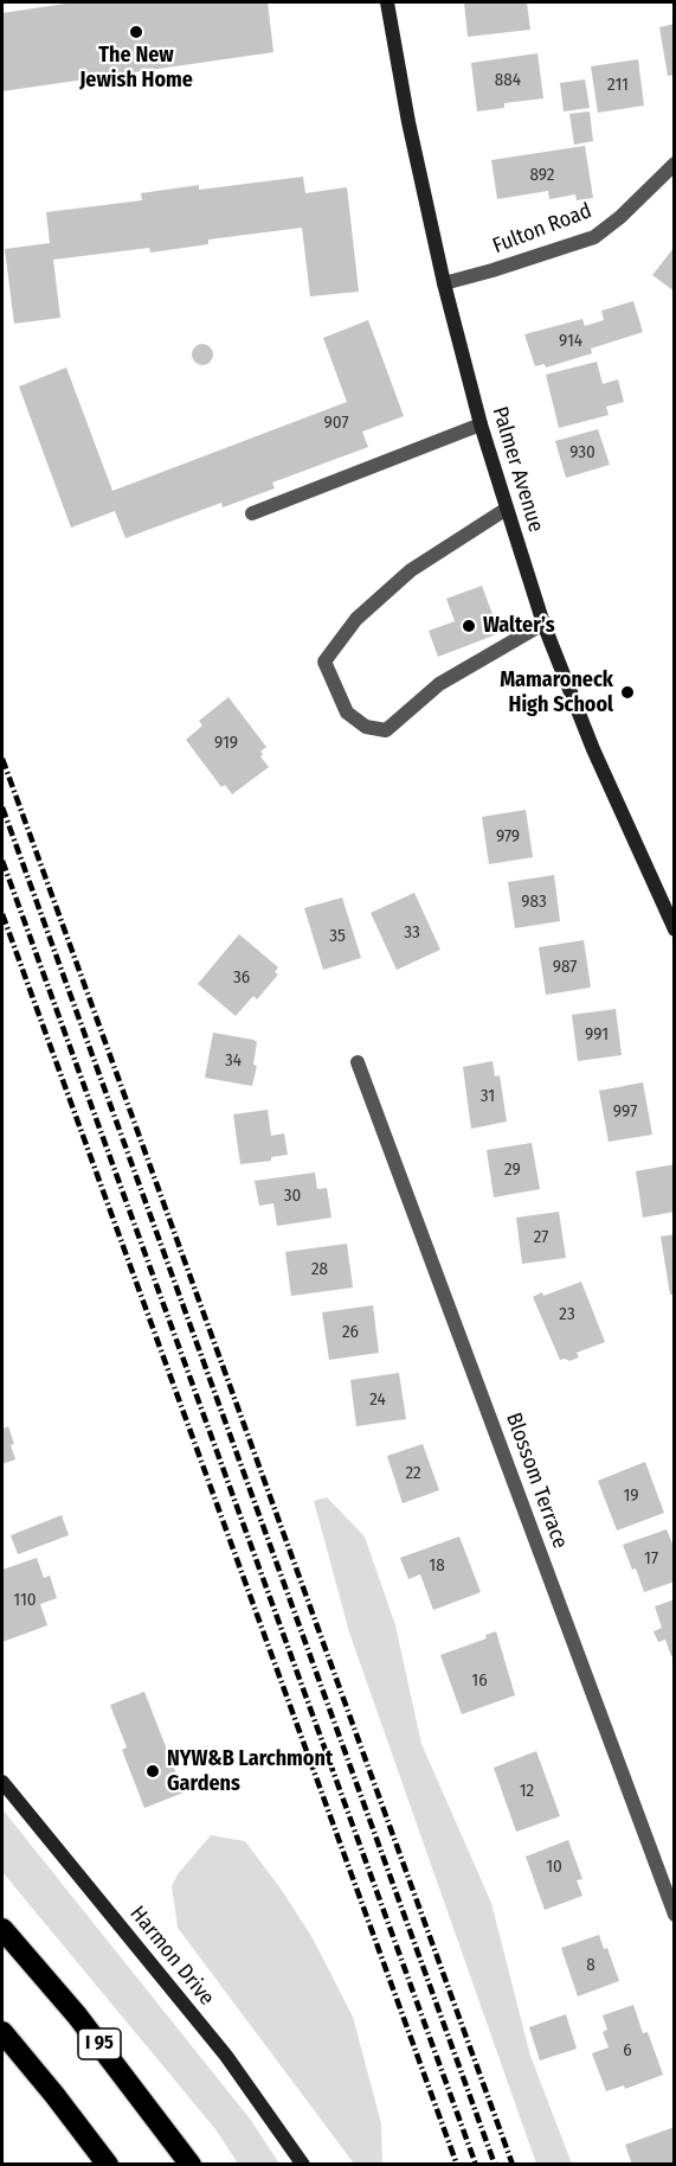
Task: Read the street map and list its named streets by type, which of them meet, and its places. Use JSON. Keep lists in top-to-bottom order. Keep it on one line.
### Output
{"streets":{"highway":["I 95"],"street":["Fulton Road","Palmer Avenue","Blossom Terrace","Harmon Drive"]},"crossings":[["Fulton Road","Palmer Avenue"]],"places":["The New Jewish Home","Walter’s","Mamaroneck High School","NYW&B Larchmont Gardens"],"house_numbers":["884","211","892","914","907","930","919","979","983","33","35","987","36","991","34","31","997","29","30","27","28","23","26","24","22","19","17","18","110","16","12","10","8","6"]}
